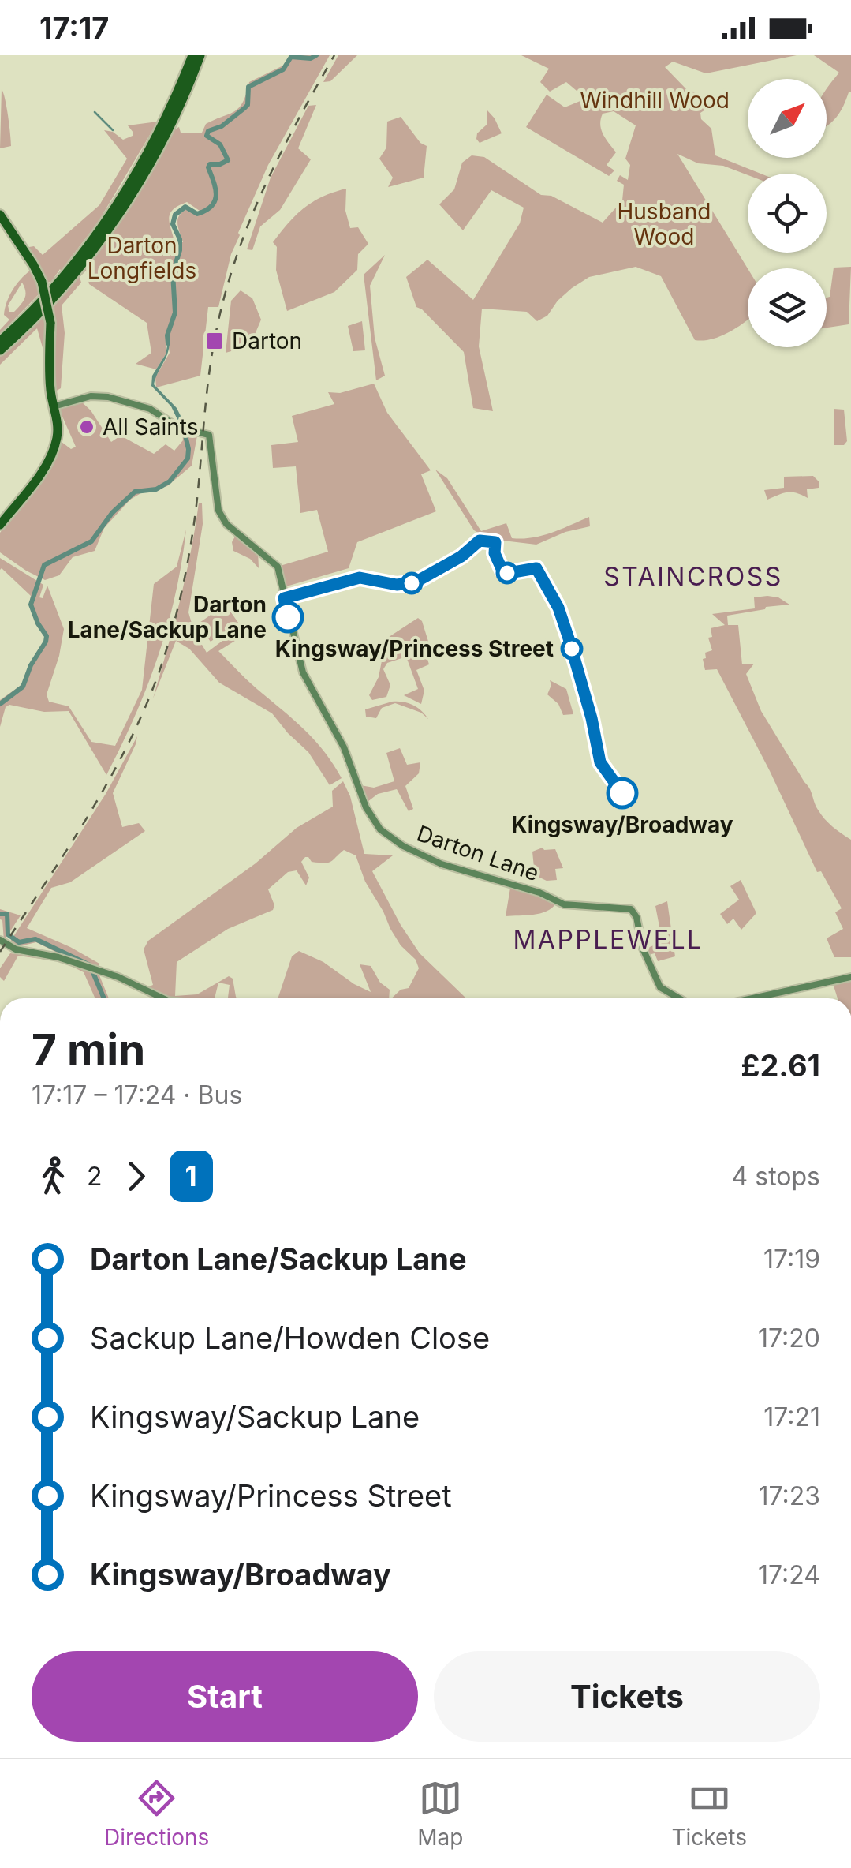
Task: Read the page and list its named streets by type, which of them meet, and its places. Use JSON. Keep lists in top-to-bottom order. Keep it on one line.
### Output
{"streets":{"main road":["Darton Lane"]},"districts":["STAINCROSS","MAPPLEWELL"],"parks":["Windhill Wood","Husband Wood","Darton Longfields"],"places":{"transit":["Darton"],"other":["All Saints","Darton Lane/Sackup Lane","Kingsway/Princess Street","Kingsway/Broadway"]},"lines":["bus line 1"],"north":"top right","page":{"status":"17:17","heading":["7 min","17:17 – 17:24 · Bus","£2.61"],"legs":["2","1","4 stops"],"list":[{"name":"Darton Lane/Sackup Lane","value":"17:19"},{"name":"Sackup Lane/Howden Close","value":"17:20"},{"name":"Kingsway/Sackup Lane","value":"17:21"},{"name":"Kingsway/Princess Street","value":"17:23"},{"name":"Kingsway/Broadway","value":"17:24"}],"buttons":["Start","Tickets"],"tabs":["Directions","Map","Tickets"]}}
